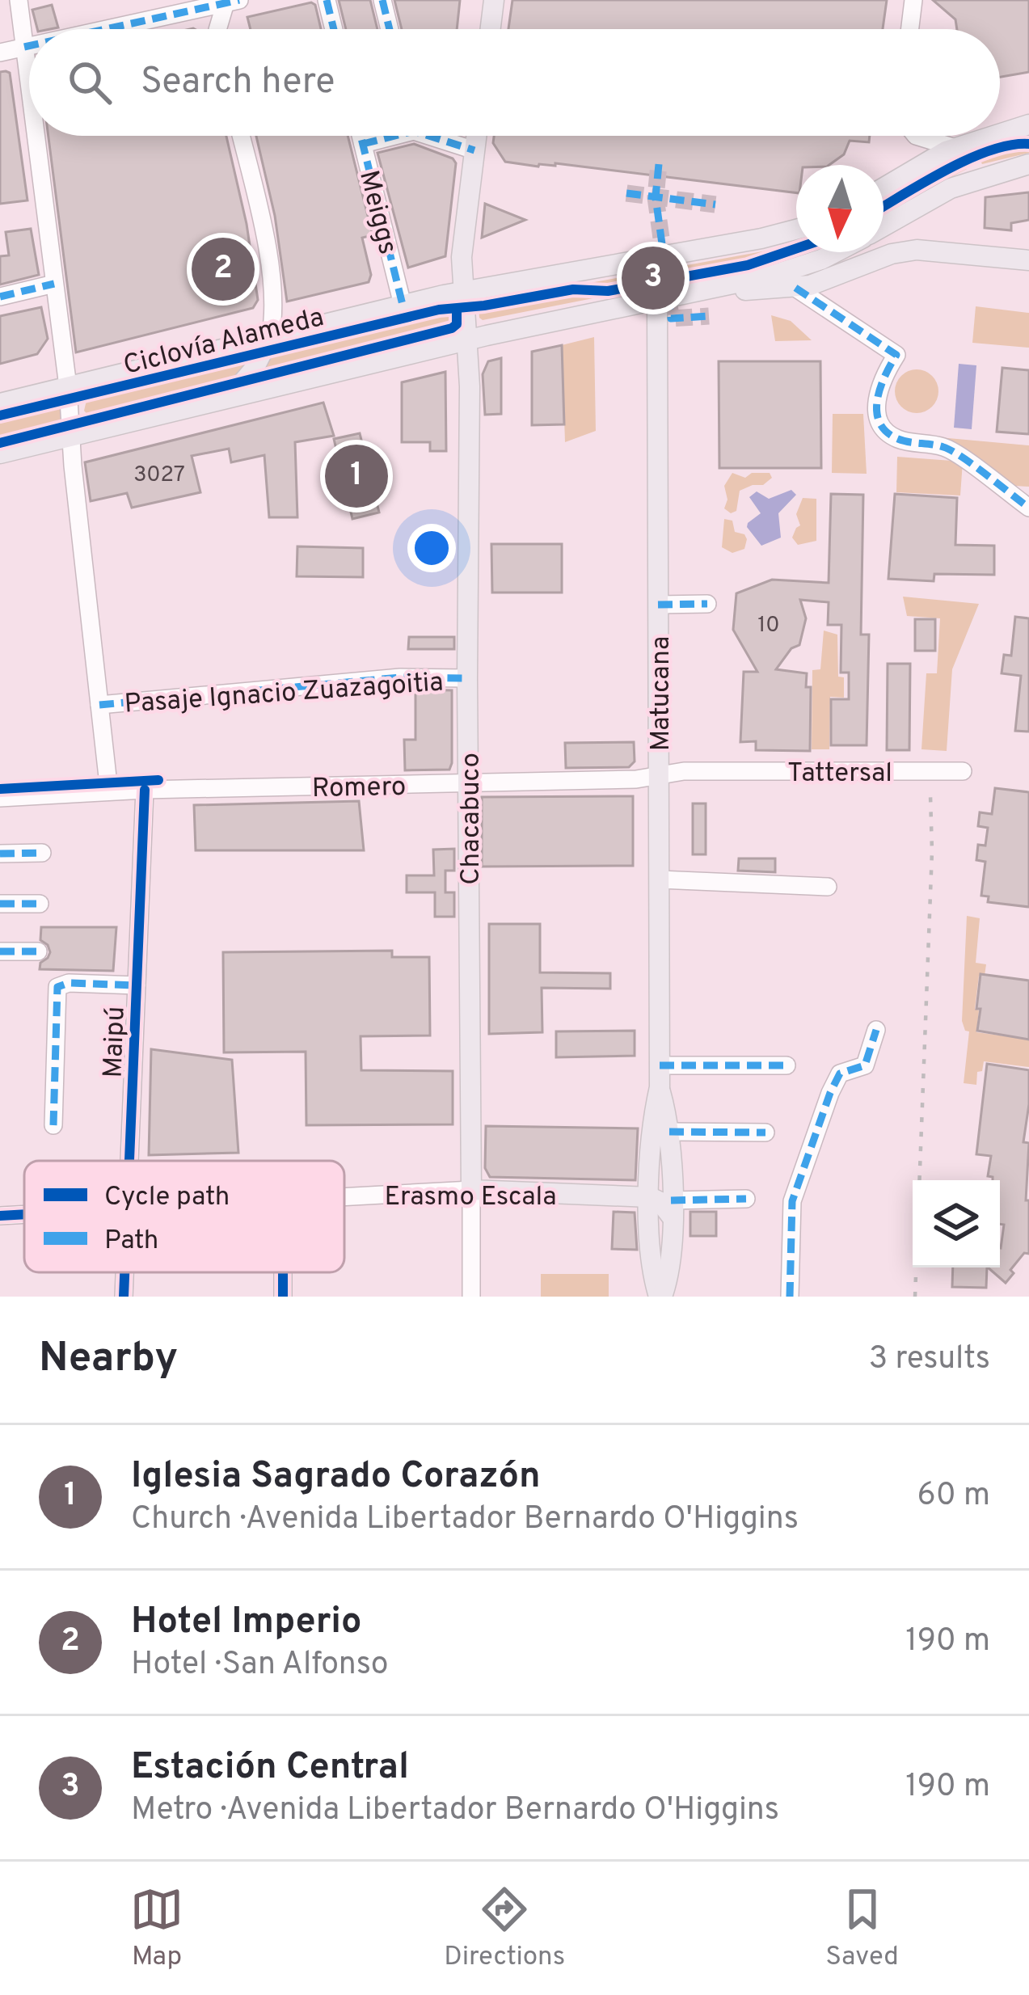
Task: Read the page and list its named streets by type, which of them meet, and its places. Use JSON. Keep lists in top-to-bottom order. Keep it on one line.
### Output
{"streets":{"main road":["Matucana","Chacabuco","Erasmo Escala"],"street":["Meiggs","Pasaje Ignacio Zuazagoitia","Tattersal","Romero","Maipú"],"cycle path":["Ciclovía Alameda"]},"crossings":[["Pasaje Ignacio Zuazagoitia","Chacabuco"],["Matucana","Romero"],["Matucana","Erasmo Escala"],["Tattersal","Romero"],["Romero","Chacabuco"],["Romero","Maipú"],["Chacabuco","Erasmo Escala"]],"house_numbers":["3027","10"],"legend":["Cycle path","Path"],"north":"bottom","page":{"search":"Search here","pins":["2","3","1"],"heading":["Nearby","3 results"],"list":[{"mark":"1","name":"Iglesia Sagrado Corazón","note":"Church · Avenida Libertador Bernardo O'Higgins","value":"60 m"},{"mark":"2","name":"Hotel Imperio","note":"Hotel · San Alfonso","value":"190 m"},{"mark":"3","name":"Estación Central","note":"Metro · Avenida Libertador Bernardo O'Higgins","value":"190 m"}],"nav":["Map","Directions","Saved"]}}
